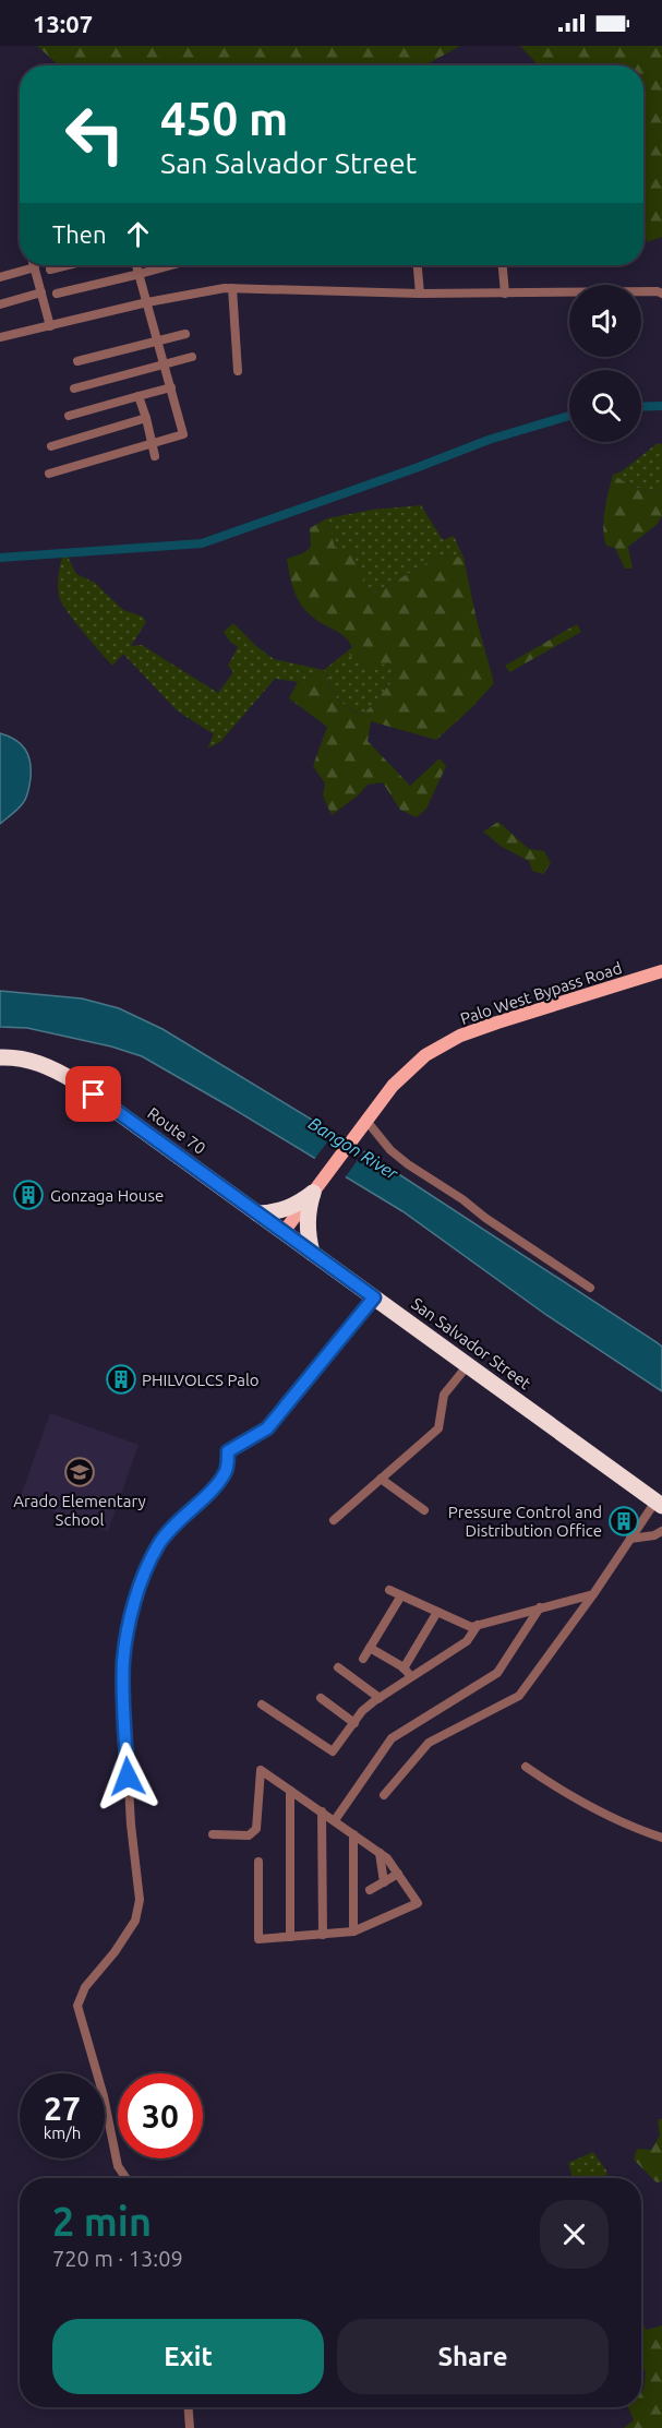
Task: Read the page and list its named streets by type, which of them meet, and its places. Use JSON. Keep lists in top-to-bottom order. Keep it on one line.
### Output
{"streets":{"highway":["Route 70","San Salvador Street"],"main road":["Palo West Bypass Road"]},"crossings":[["Palo West Bypass Road","San Salvador Street"],["Route 70","San Salvador Street"]],"water":["Bangon River"],"places":{"building":["Gonzaga House","PHILVOLCS Palo","Pressure Control and Distribution Office"],"school or university":["Arado Elementary School"]},"page":{"status":"13:07","turn":["450 m","San Salvador Street"],"then":"Then","speed":"27 km/h","limit":"30","heading":["2 min","720 m · 13:09"],"buttons":["Exit","Share"]}}
